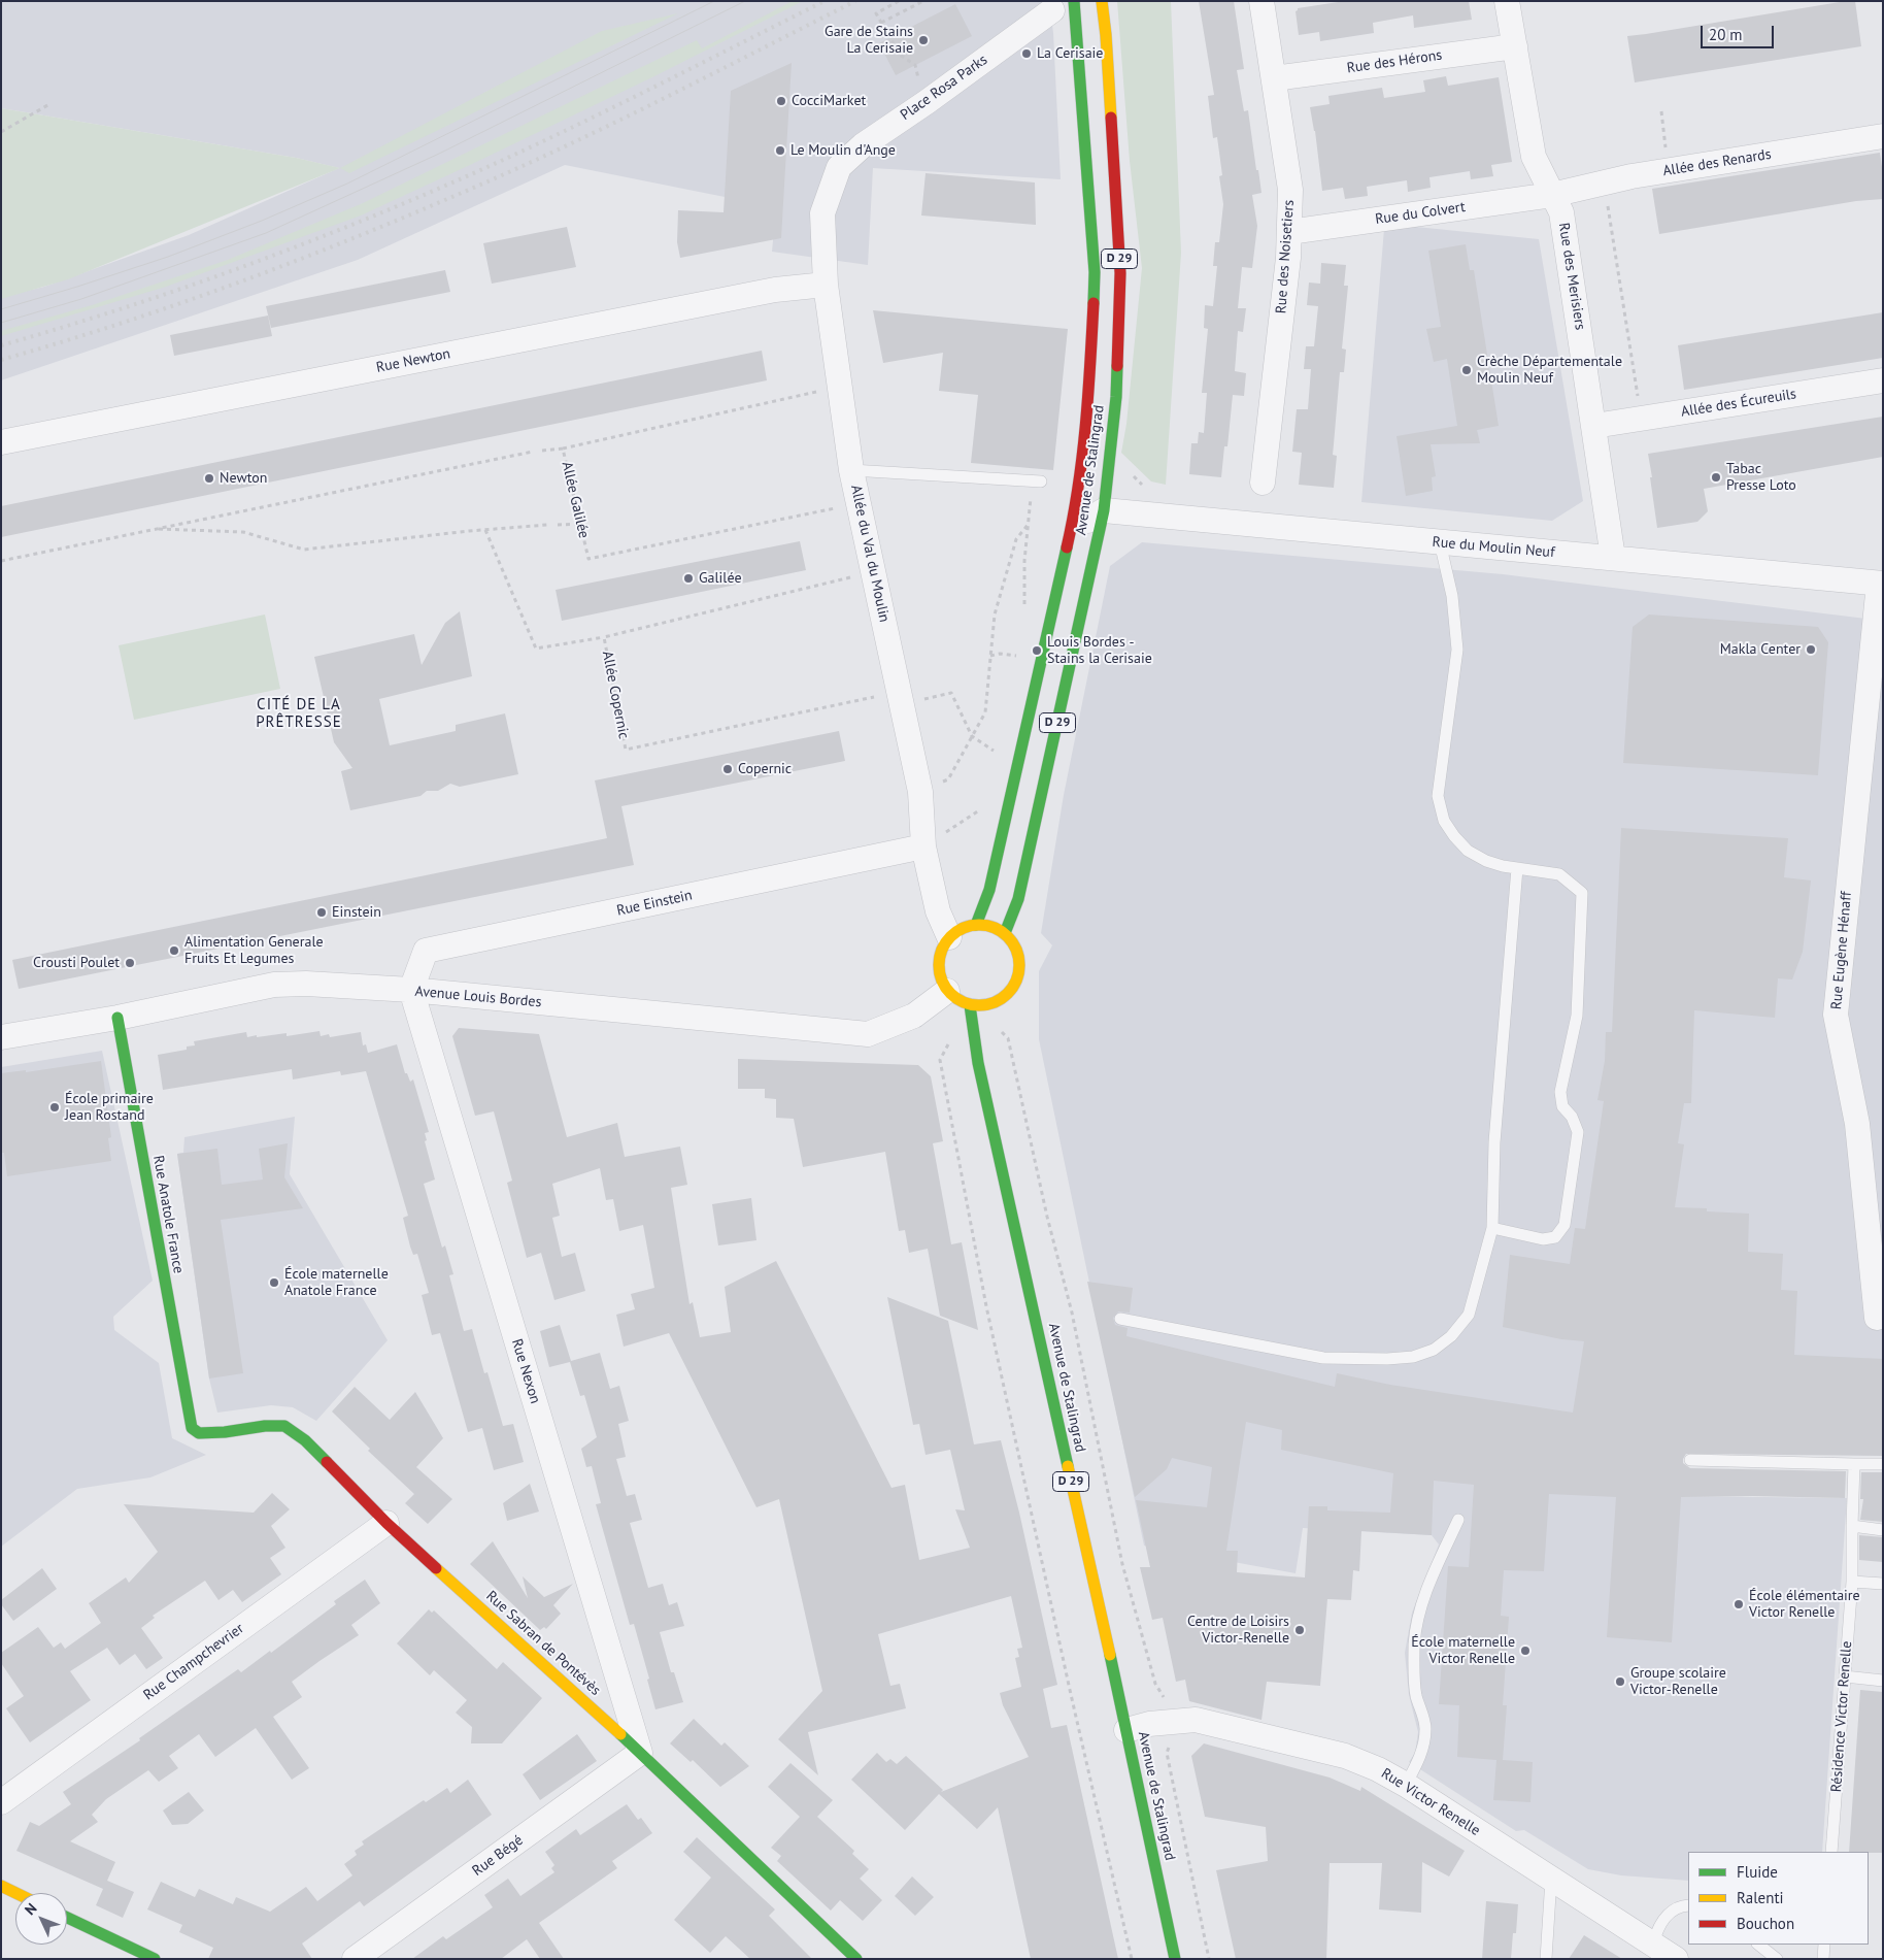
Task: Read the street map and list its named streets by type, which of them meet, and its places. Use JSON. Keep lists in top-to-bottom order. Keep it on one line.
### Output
{"streets":{"main road":["D 29","Avenue de Stalingrad","Rue Anatole France","Rue Sabran de Pontévès"],"street":["Rue des Hérons","Place Rosa Parks","Allée des Renards","Rue du Colvert","Rue des Noisetiers","Rue des Merisiers","Rue Newton","Allée des Écureuils","Rue du Moulin Neuf","Allée du Val du Moulin","Rue Einstein","Rue Eugène Hénaff","Avenue Louis Bordes","Rue Nexon","Rue Champchevrier","Rue Victor Renelle","Rue Bégé"],"lane":["Résidence Victor Renelle"],"path":["Allée Galilée","Allée Copernic"]},"crossings":[["Rue des Hérons","Rue des Noisetiers"],["Rue des Hérons","Rue des Merisiers"],["Place Rosa Parks","Avenue de Stalingrad"],["Place Rosa Parks","Allée du Val du Moulin"],["Allée des Renards","Rue du Colvert"],["Allée des Renards","Rue des Merisiers"],["Rue du Colvert","Rue des Noisetiers"],["Rue du Colvert","Rue des Merisiers"],["Rue des Merisiers","Allée des Écureuils"],["Rue des Merisiers","Rue du Moulin Neuf"],["Rue Newton","Allée du Val du Moulin"],["Avenue de Stalingrad","Rue du Moulin Neuf"],["Avenue de Stalingrad","Allée du Val du Moulin"],["Avenue de Stalingrad","Avenue Louis Bordes"],["Avenue de Stalingrad","Rue Victor Renelle"],["Allée Galilée","Allée du Val du Moulin"],["Rue du Moulin Neuf","Rue Eugène Hénaff"],["Allée du Val du Moulin","Allée Copernic"],["Allée du Val du Moulin","Rue Einstein"],["Allée du Val du Moulin","Avenue Louis Bordes"],["Rue Einstein","Avenue Louis Bordes"],["Rue Einstein","Rue Nexon"],["Avenue Louis Bordes","Rue Anatole France"],["Avenue Louis Bordes","Rue Nexon"],["Rue Anatole France","Rue Sabran de Pontévès"],["Rue Nexon","Rue Sabran de Pontévès"],["Rue Nexon","Rue Bégé"],["Rue Sabran de Pontévès","Rue Champchevrier"],["Rue Sabran de Pontévès","Rue Bégé"]],"districts":["CITÉ DE LA PRÊTRESSE"],"places":["Gare de Stains La Cerisaie","La Cerisaie","CocciMarket","Le Moulin d'Ange","Crèche Départementale Moulin Neuf","Tabac Presse Loto","Newton","Galilée","Makla Center","Louis Bordes - Stains la Cerisaie","Copernic","Einstein","Alimentation Generale Fruits Et Legumes","Crousti Poulet","École primaire Jean Rostand","École maternelle Anatole France","École élémentaire Victor Renelle","Centre de Loisirs Victor-Renelle","École maternelle Victor Renelle","Groupe scolaire Victor-Renelle"],"legend":["Fluide","Ralenti","Bouchon"],"scale_bar":"20 m","north":"top left"}
